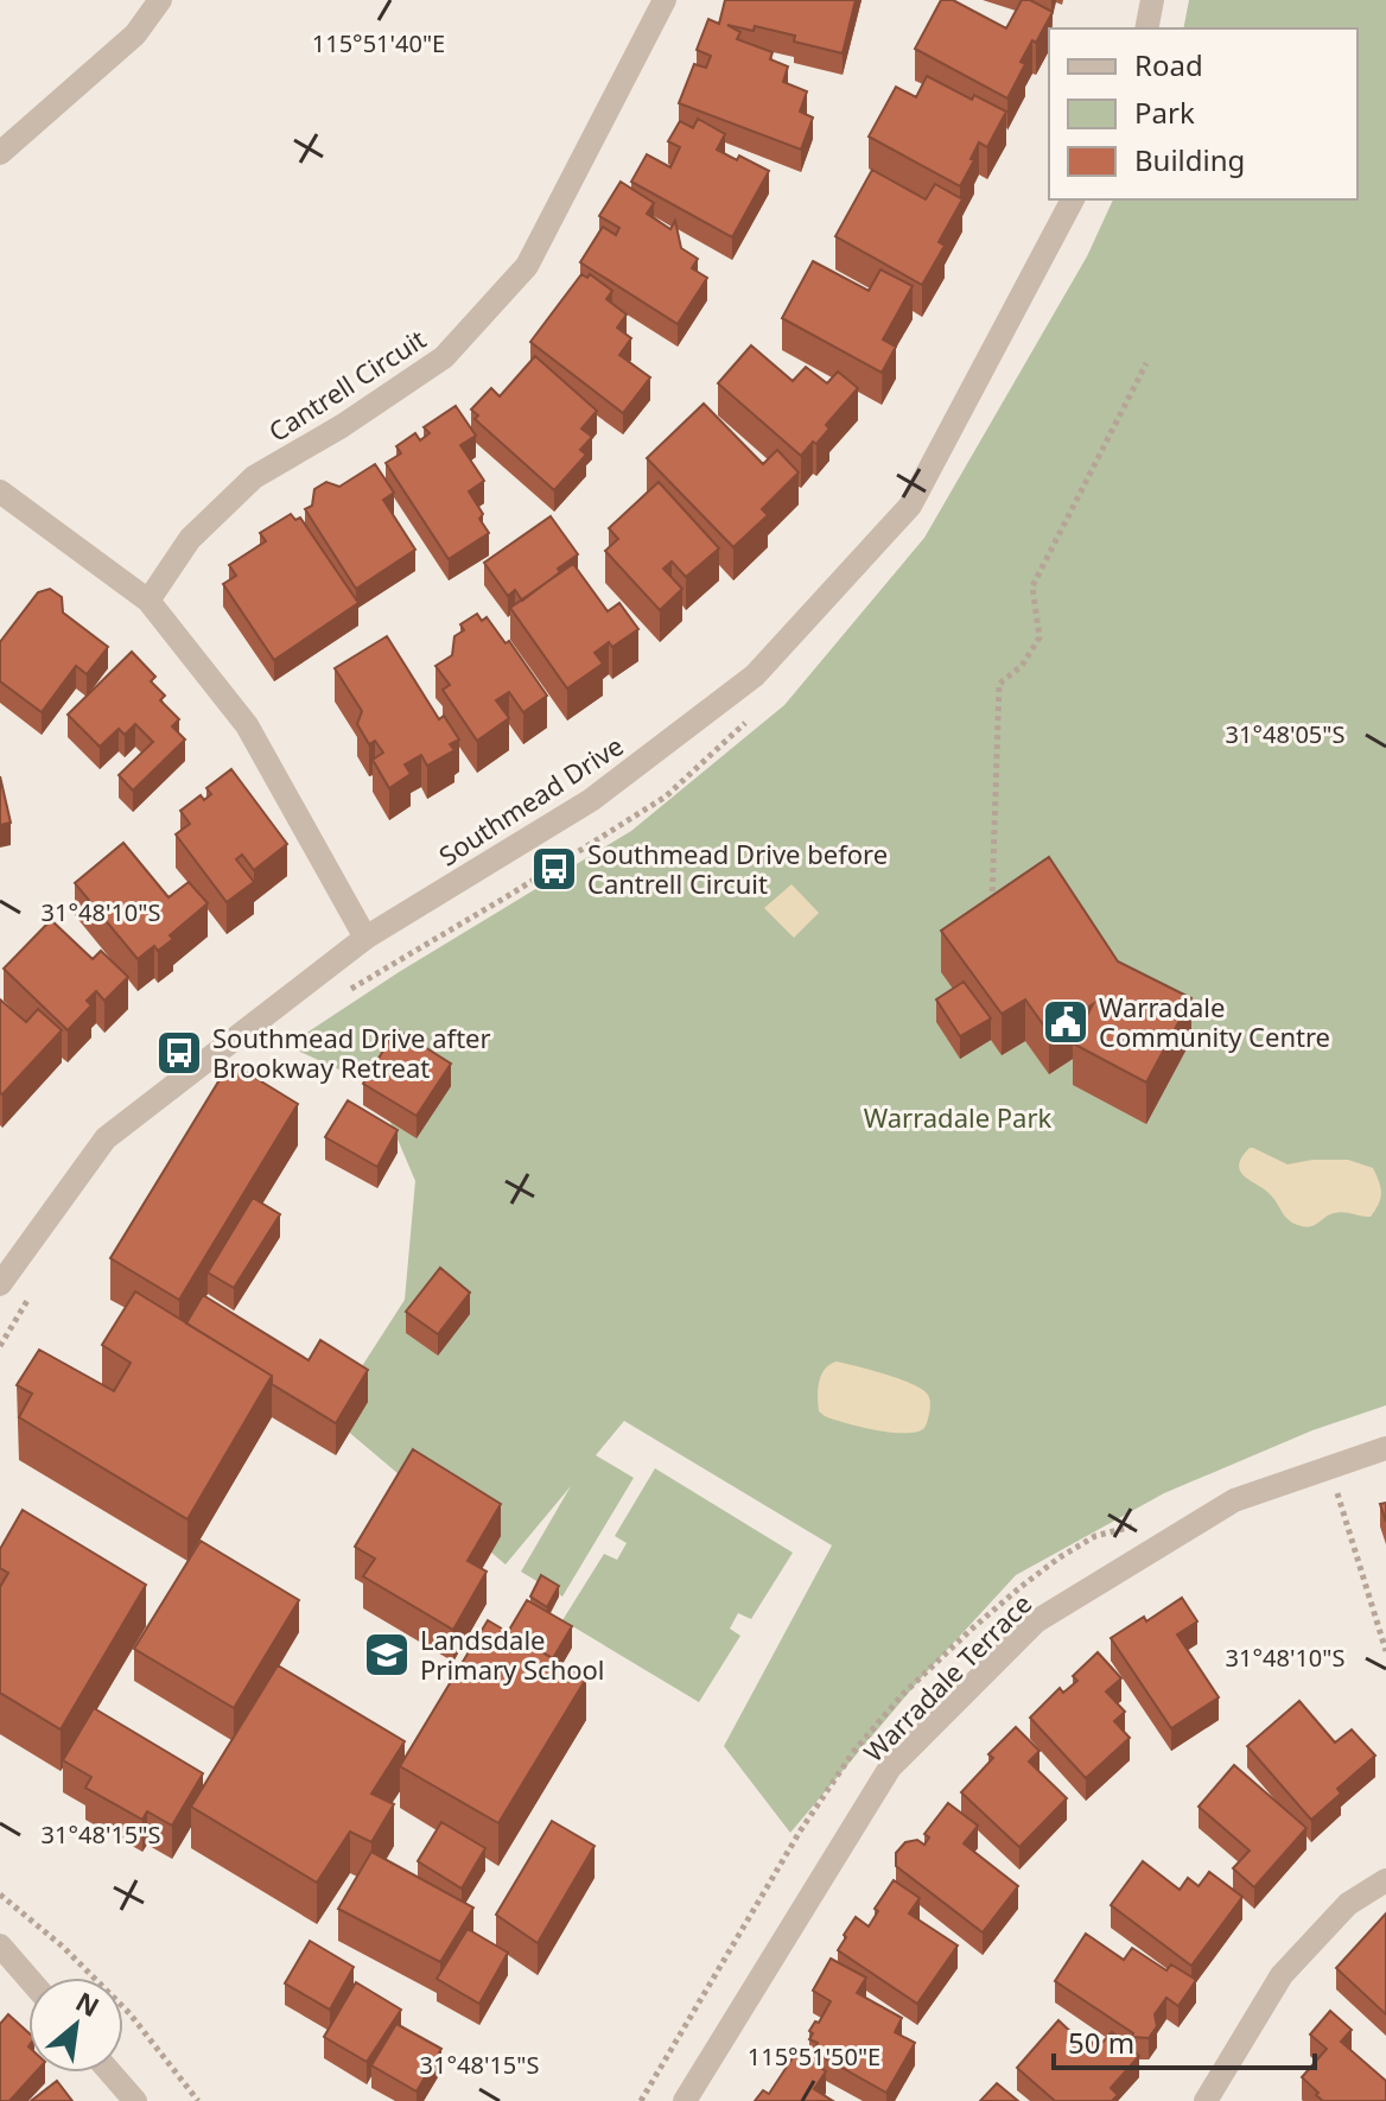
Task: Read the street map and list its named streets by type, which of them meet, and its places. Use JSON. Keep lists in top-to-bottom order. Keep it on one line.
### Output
{"streets":{"street":["Cantrell Circuit","Southmead Drive","Warradale Terrace"]},"parks":["Warradale Park"],"places":{"bus stop":["Southmead Drive before Cantrell Circuit","Southmead Drive after Brookway Retreat"],"public building":["Warradale Community Centre"],"school or university":["Landsdale Primary School"]},"legend":["Road","Park","Building"],"scale_bar":"50 m","north":"top right","coordinates":["115°51'40\"E","31°48'05\"S","31°48'10\"S","31°48'15\"S","115°51'50\"E"]}
